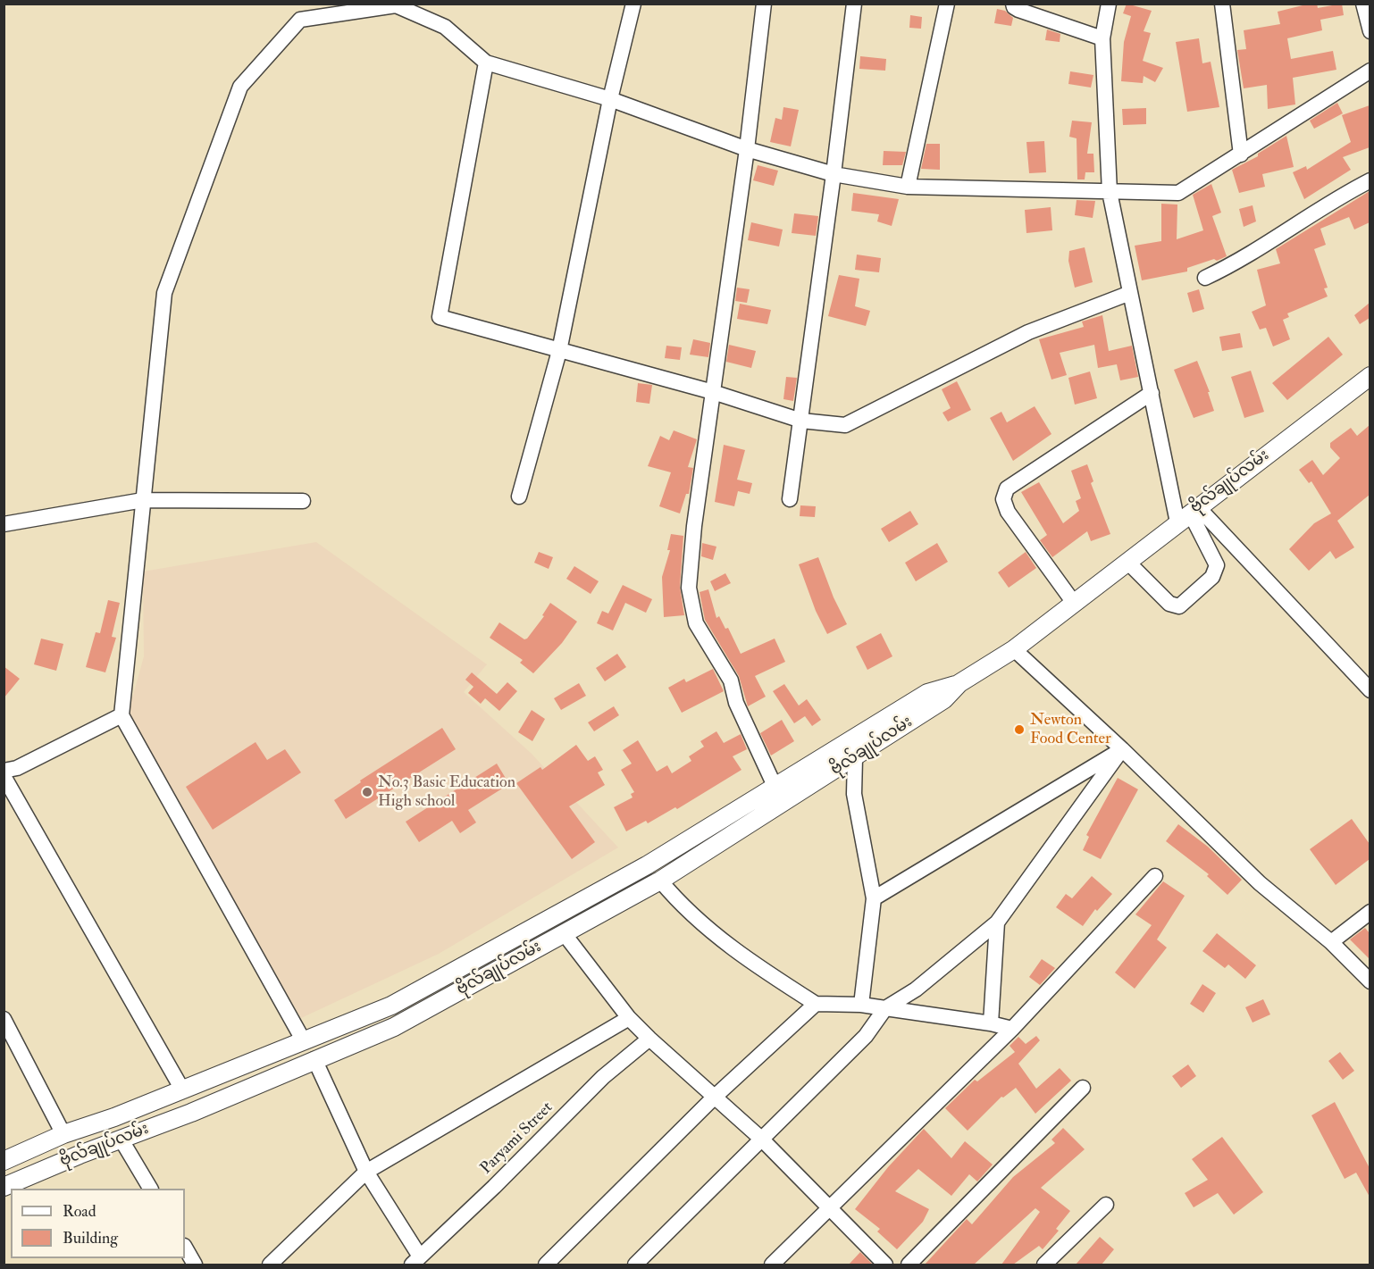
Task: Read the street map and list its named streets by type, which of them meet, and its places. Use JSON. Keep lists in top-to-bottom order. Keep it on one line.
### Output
{"streets":{"main road":["ဗိုလ်ချုပ်လမ်း"],"street":["Paryami Street"]},"places":["Newton Food Center","No.3 Basic Education High school"],"legend":["Road","Building"]}
